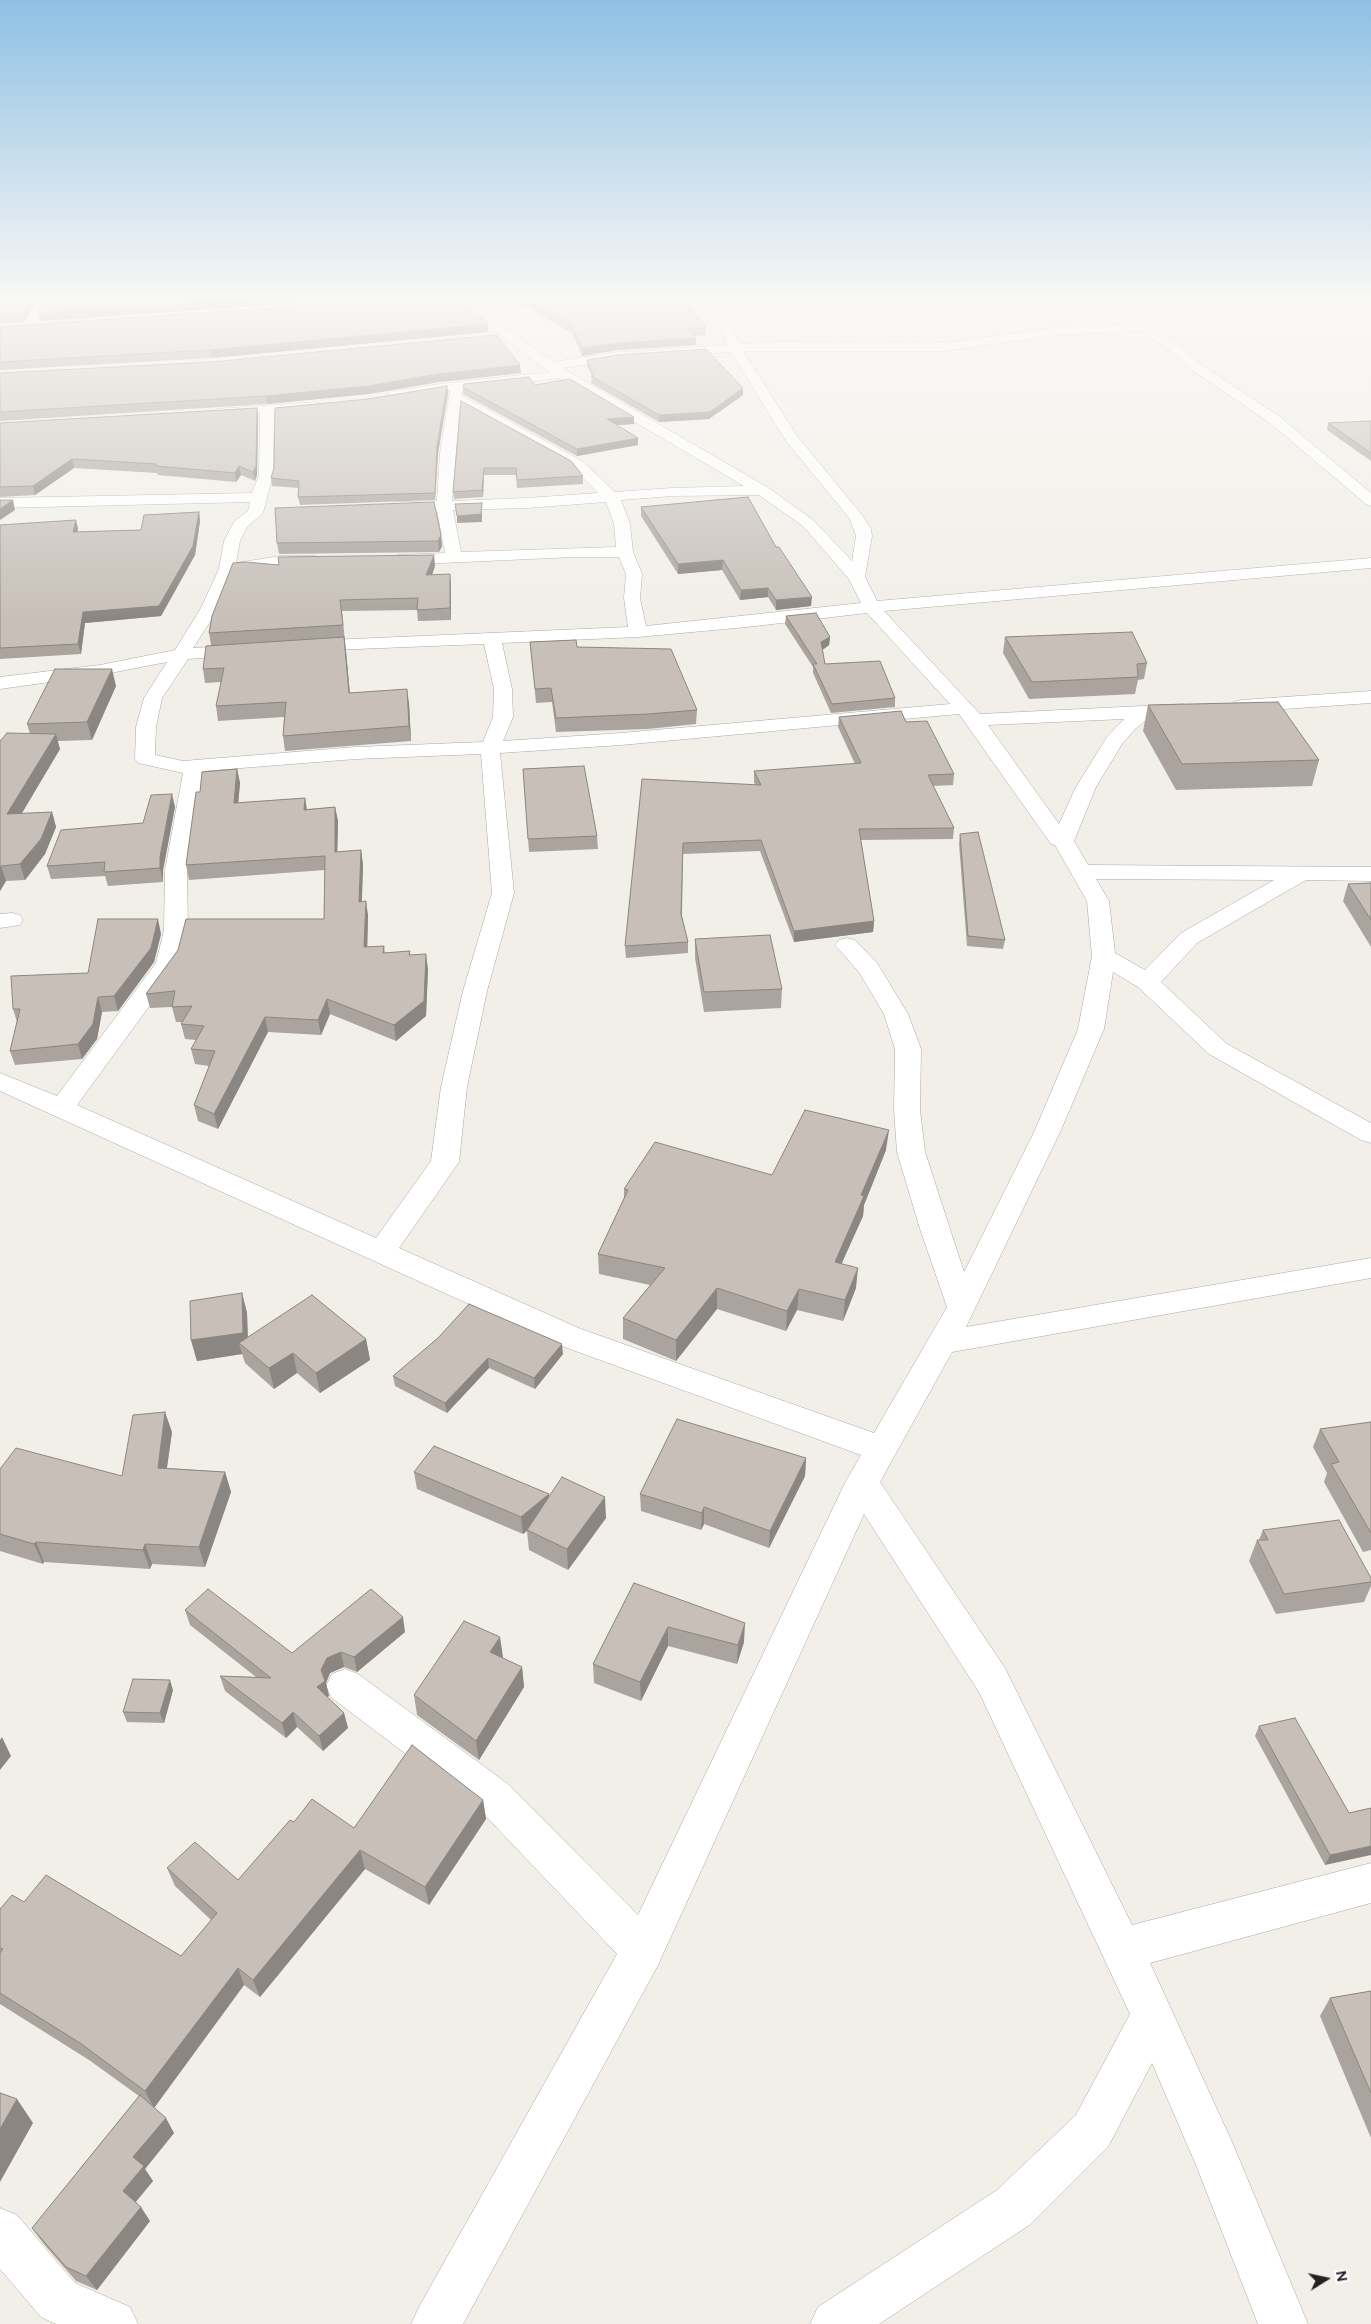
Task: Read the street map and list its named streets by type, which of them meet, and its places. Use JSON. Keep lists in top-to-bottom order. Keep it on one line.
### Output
{"north":"right"}
